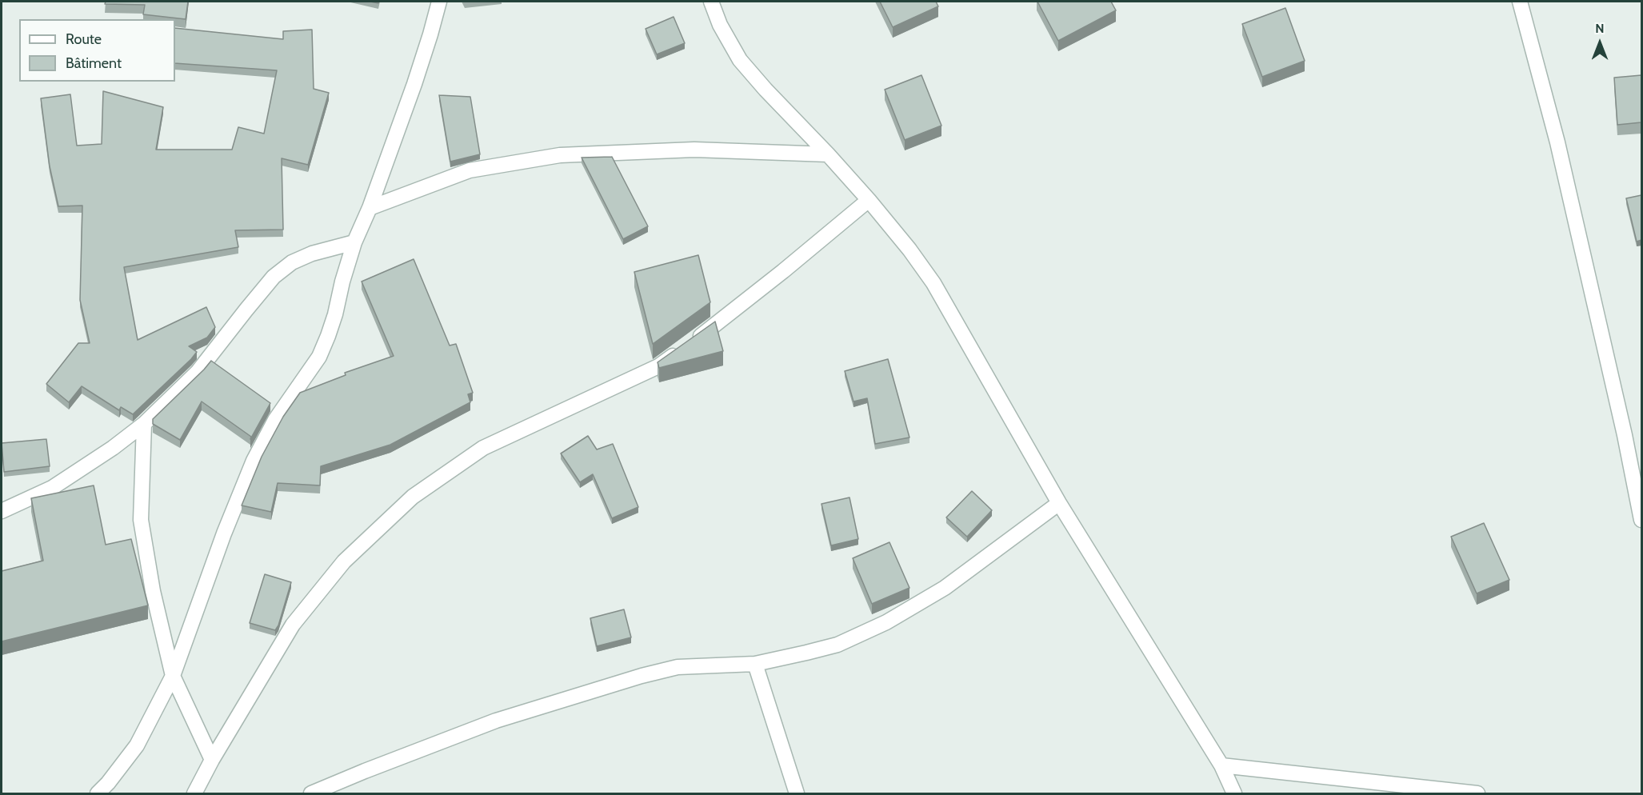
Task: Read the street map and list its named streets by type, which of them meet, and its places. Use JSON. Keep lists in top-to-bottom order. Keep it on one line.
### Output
{"legend":["Route","Bâtiment"],"north":"top"}
